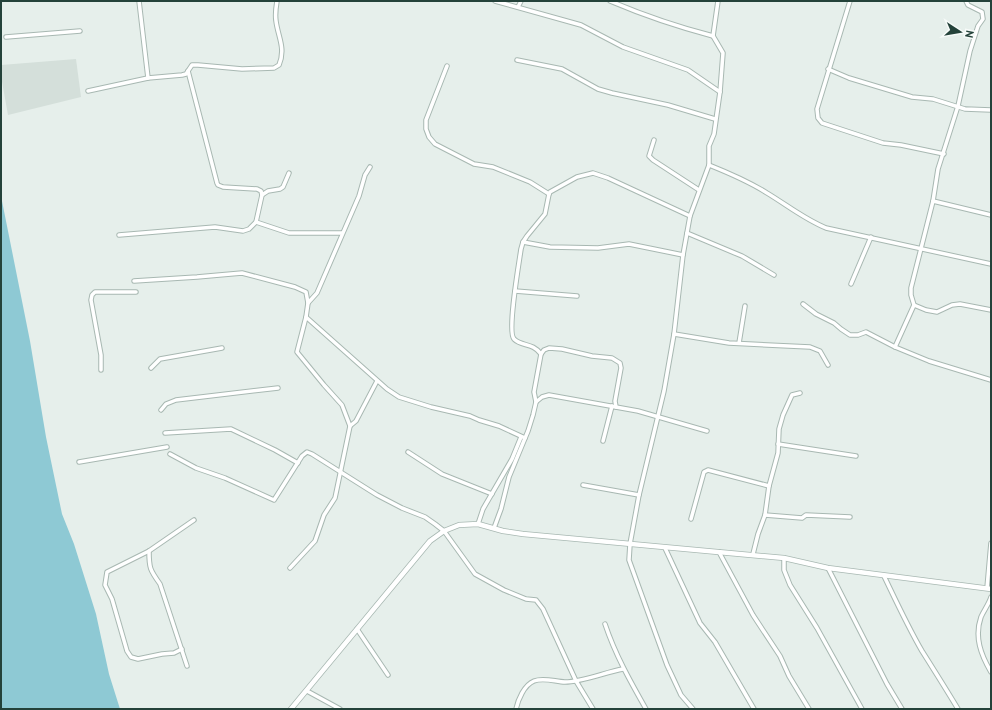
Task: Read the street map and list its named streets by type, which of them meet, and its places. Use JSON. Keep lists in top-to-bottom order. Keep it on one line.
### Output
{"north":"right"}
